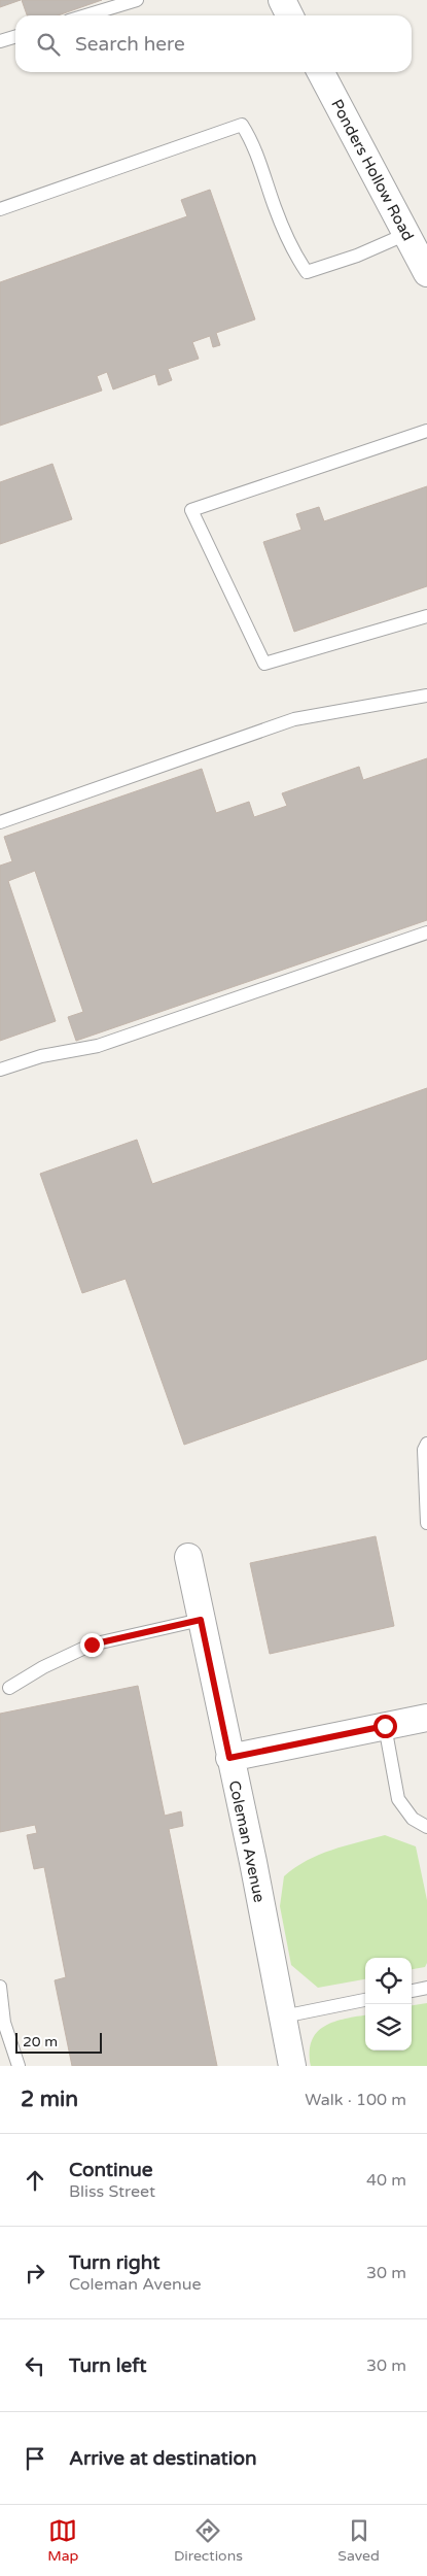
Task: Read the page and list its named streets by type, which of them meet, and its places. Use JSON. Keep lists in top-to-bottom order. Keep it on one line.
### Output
{"streets":{"street":["Ponders Hollow Road","Coleman Avenue"]},"scale_bar":"20 m","page":{"search":"Search here","scale":"20 m","heading":["2 min","Walk · 100 m"],"list":[["Continue","Bliss Street","40 m"],["Turn right","Coleman Avenue","30 m"],["Turn left","30 m"],"Arrive at destination"],"nav":["Map","Directions","Saved"]}}
